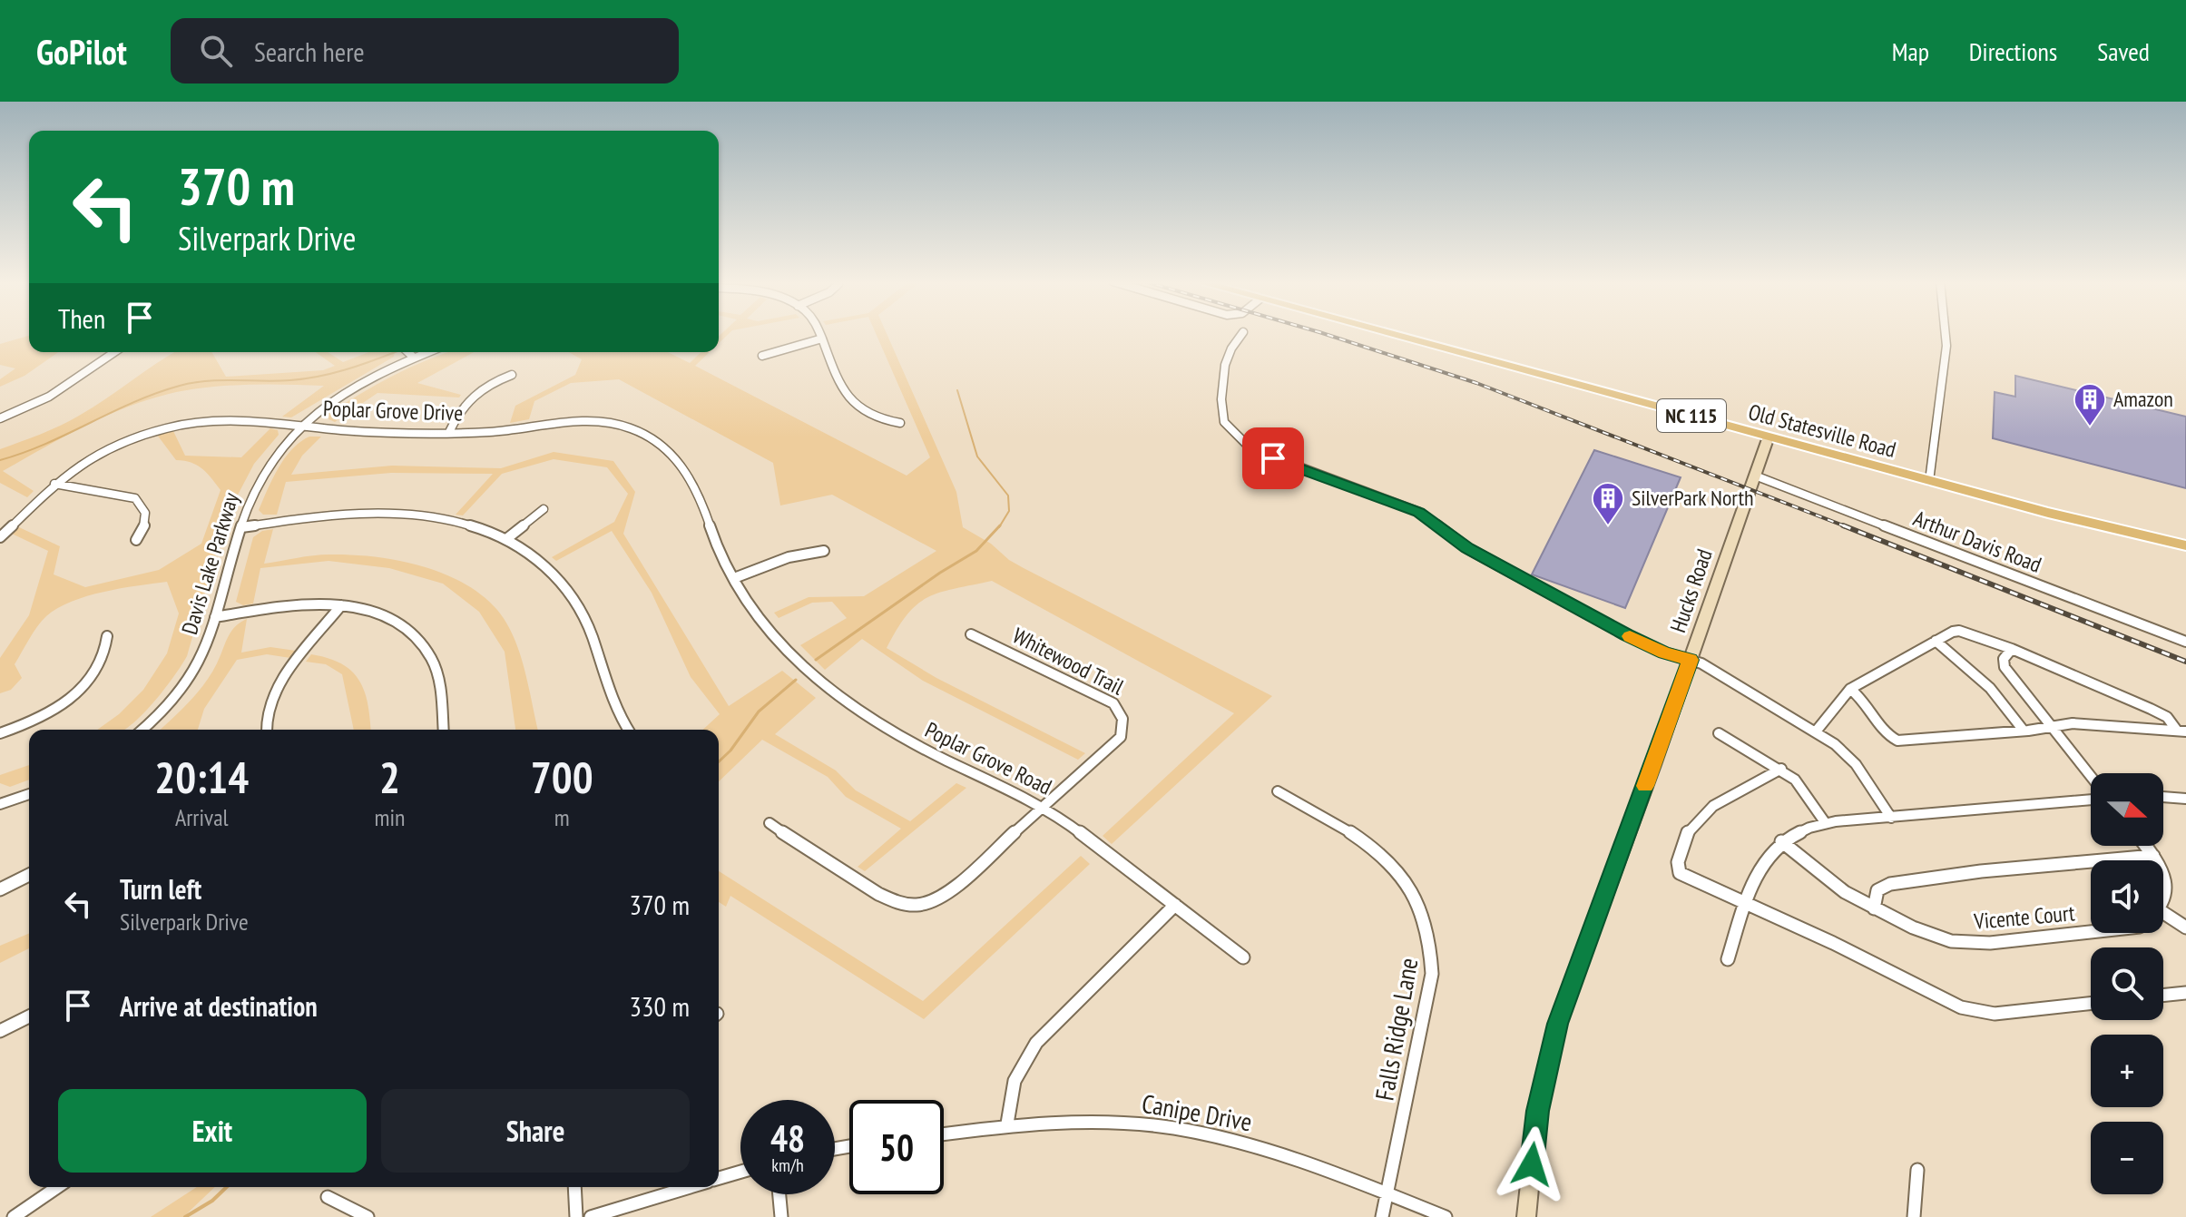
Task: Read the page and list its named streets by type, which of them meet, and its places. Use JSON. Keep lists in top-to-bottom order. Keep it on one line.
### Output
{"streets":{"main road":["NC 115","Old Statesville Road","Hucks Road"],"street":["Poplar Grove Drive","Arthur Davis Road","Davis Lake Parkway","Whitewood Trail","Poplar Grove Road","Vicente Court","Falls Ridge Lane","Canipe Drive"]},"crossings":[["Poplar Grove Drive","Davis Lake Parkway"],["Poplar Grove Drive","Poplar Grove Road"],["Old Statesville Road","Hucks Road"],["Arthur Davis Road","Hucks Road"],["Whitewood Trail","Poplar Grove Road"],["Falls Ridge Lane","Canipe Drive"]],"places":{"building":["Amazon","SilverPark North"]},"north":"right","page":{"header":"GoPilot","search":"Search here","nav":["Map","Directions","Saved"],"turn":["370 m","Silverpark Drive"],"then":"Then","eta":["20:14","Arrival","2","min","700","m"],"map_buttons":["+","−"],"list":[{"name":"Turn left","note":"Silverpark Drive","value":"370 m"},{"name":"Arrive at destination","value":"330 m"}],"buttons":["Exit","Share"],"speed":"48 km/h","limit":"50"}}
